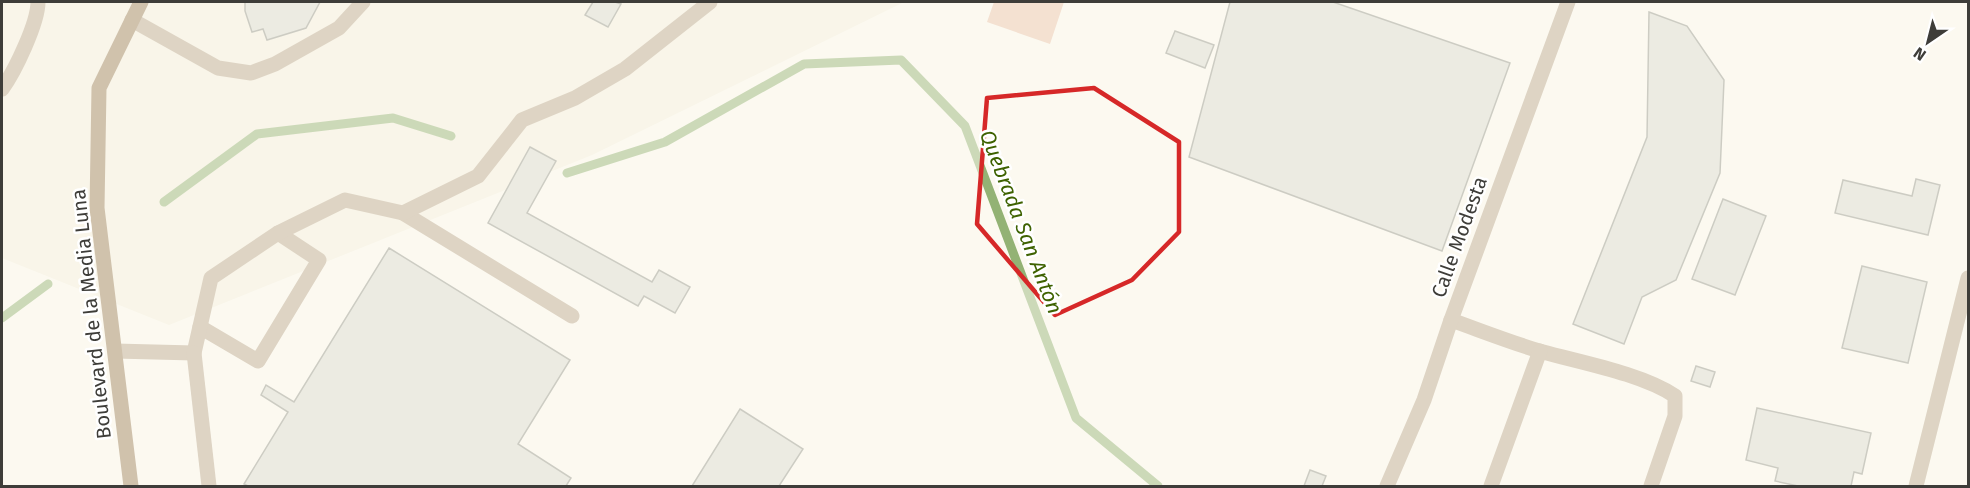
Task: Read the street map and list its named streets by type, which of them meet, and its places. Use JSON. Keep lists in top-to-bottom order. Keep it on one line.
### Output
{"streets":{"street":["Calle Modesta","Boulevard de la Media Luna"]},"water":["Quebrada San Antón"],"north":"bottom left"}
